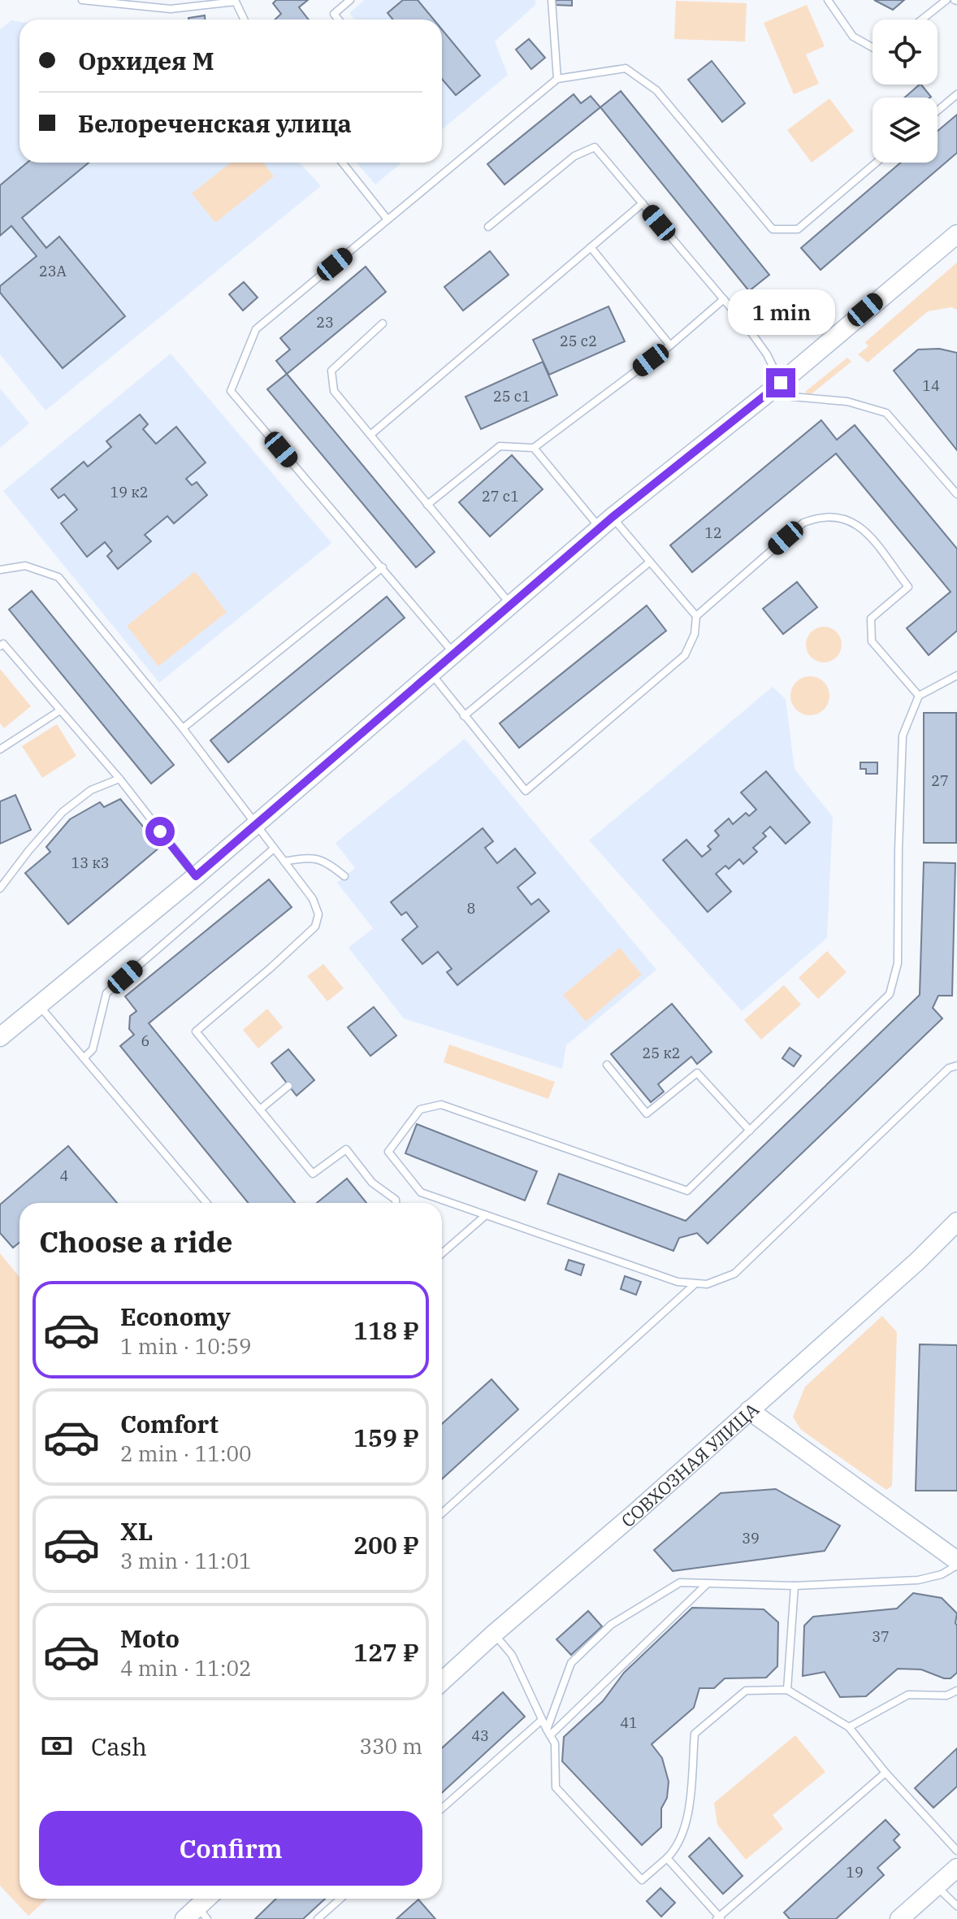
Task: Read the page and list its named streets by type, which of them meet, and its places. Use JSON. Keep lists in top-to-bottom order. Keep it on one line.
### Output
{"streets":{"street":["СОВХОЗНАЯ УЛИЦА"]},"house_numbers":["23А","23","25 с2","14","25 с1","19 к2","27 с1","12","27","13 к3","8","6","25 к2","4","39","37","41","43","19"],"page":{"banner":["Орхидея М","Белореченская улица"],"bubble":"1 min","heading":"Choose a ride","list":[{"name":"Economy","note":"1 min · 10:59","value":"118 ₽"},{"name":"Comfort","note":"2 min · 11:00","value":"159 ₽"},{"name":"XL","note":"3 min · 11:01","value":"200 ₽"},{"name":"Moto","note":"4 min · 11:02","value":"127 ₽"}],"pay":["Cash","330 m"],"buttons":"Confirm"}}
